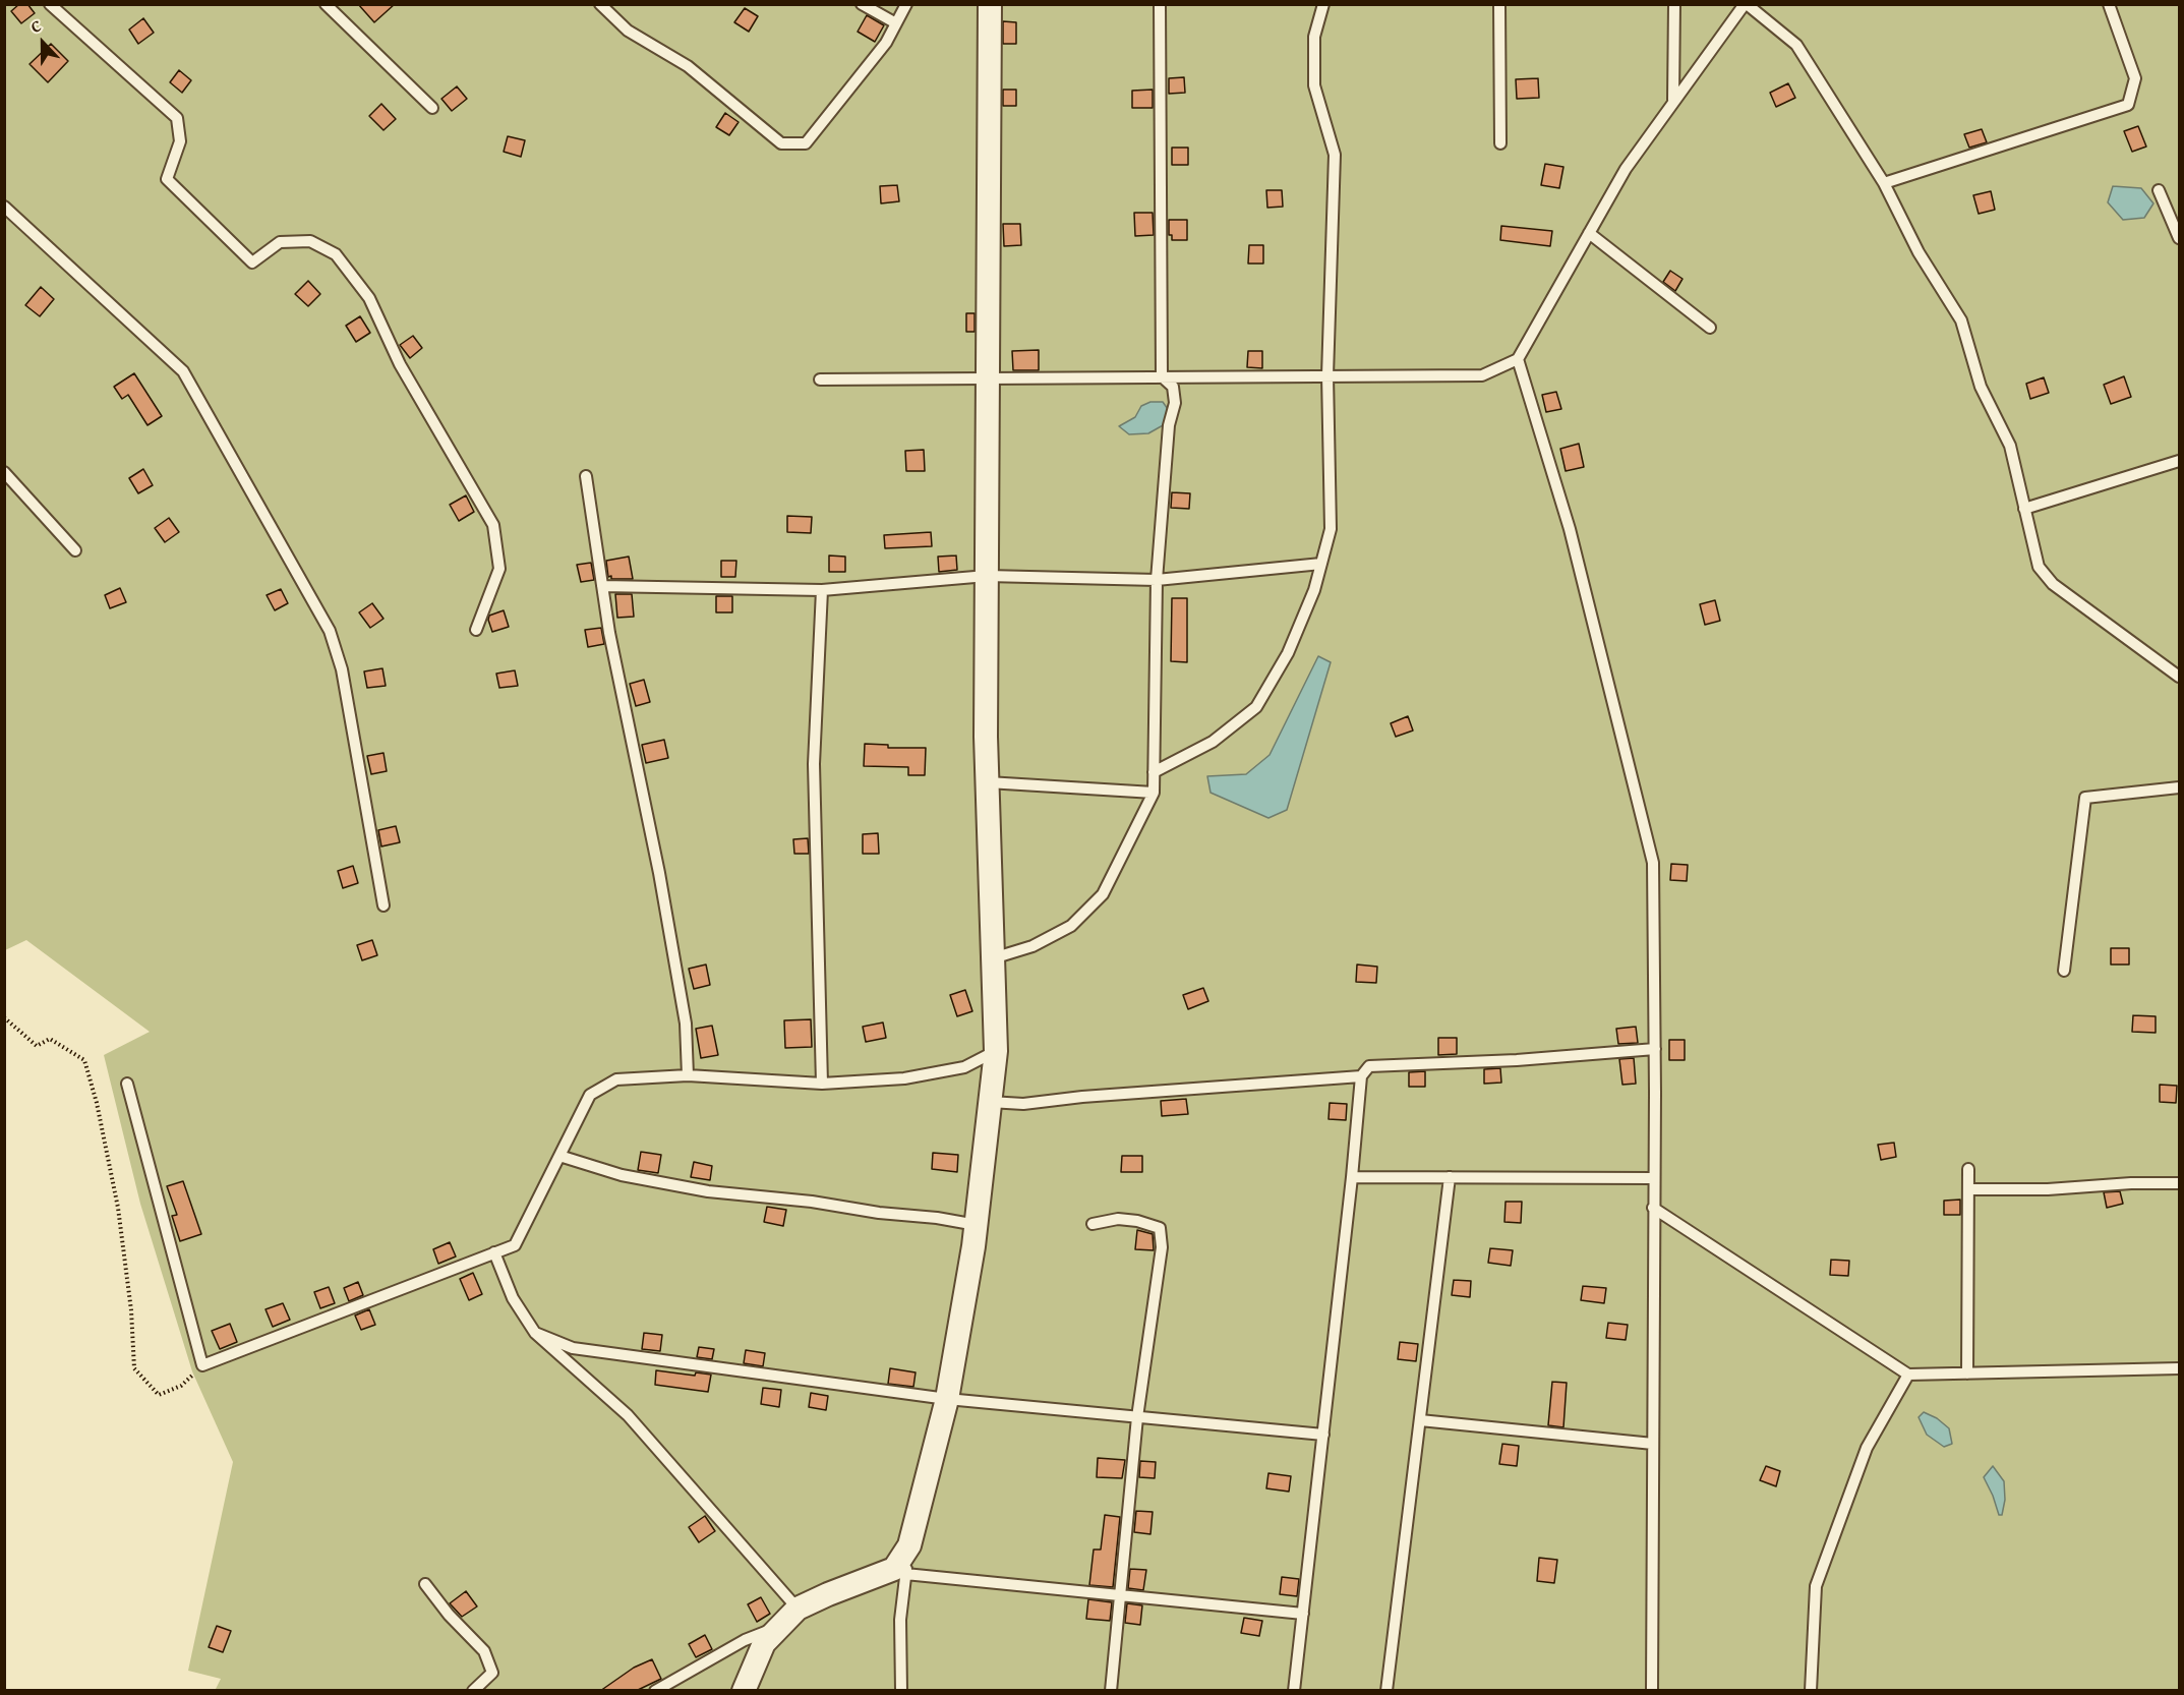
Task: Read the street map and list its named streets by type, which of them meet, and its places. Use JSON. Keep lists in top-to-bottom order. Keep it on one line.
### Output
{"north":"top"}
